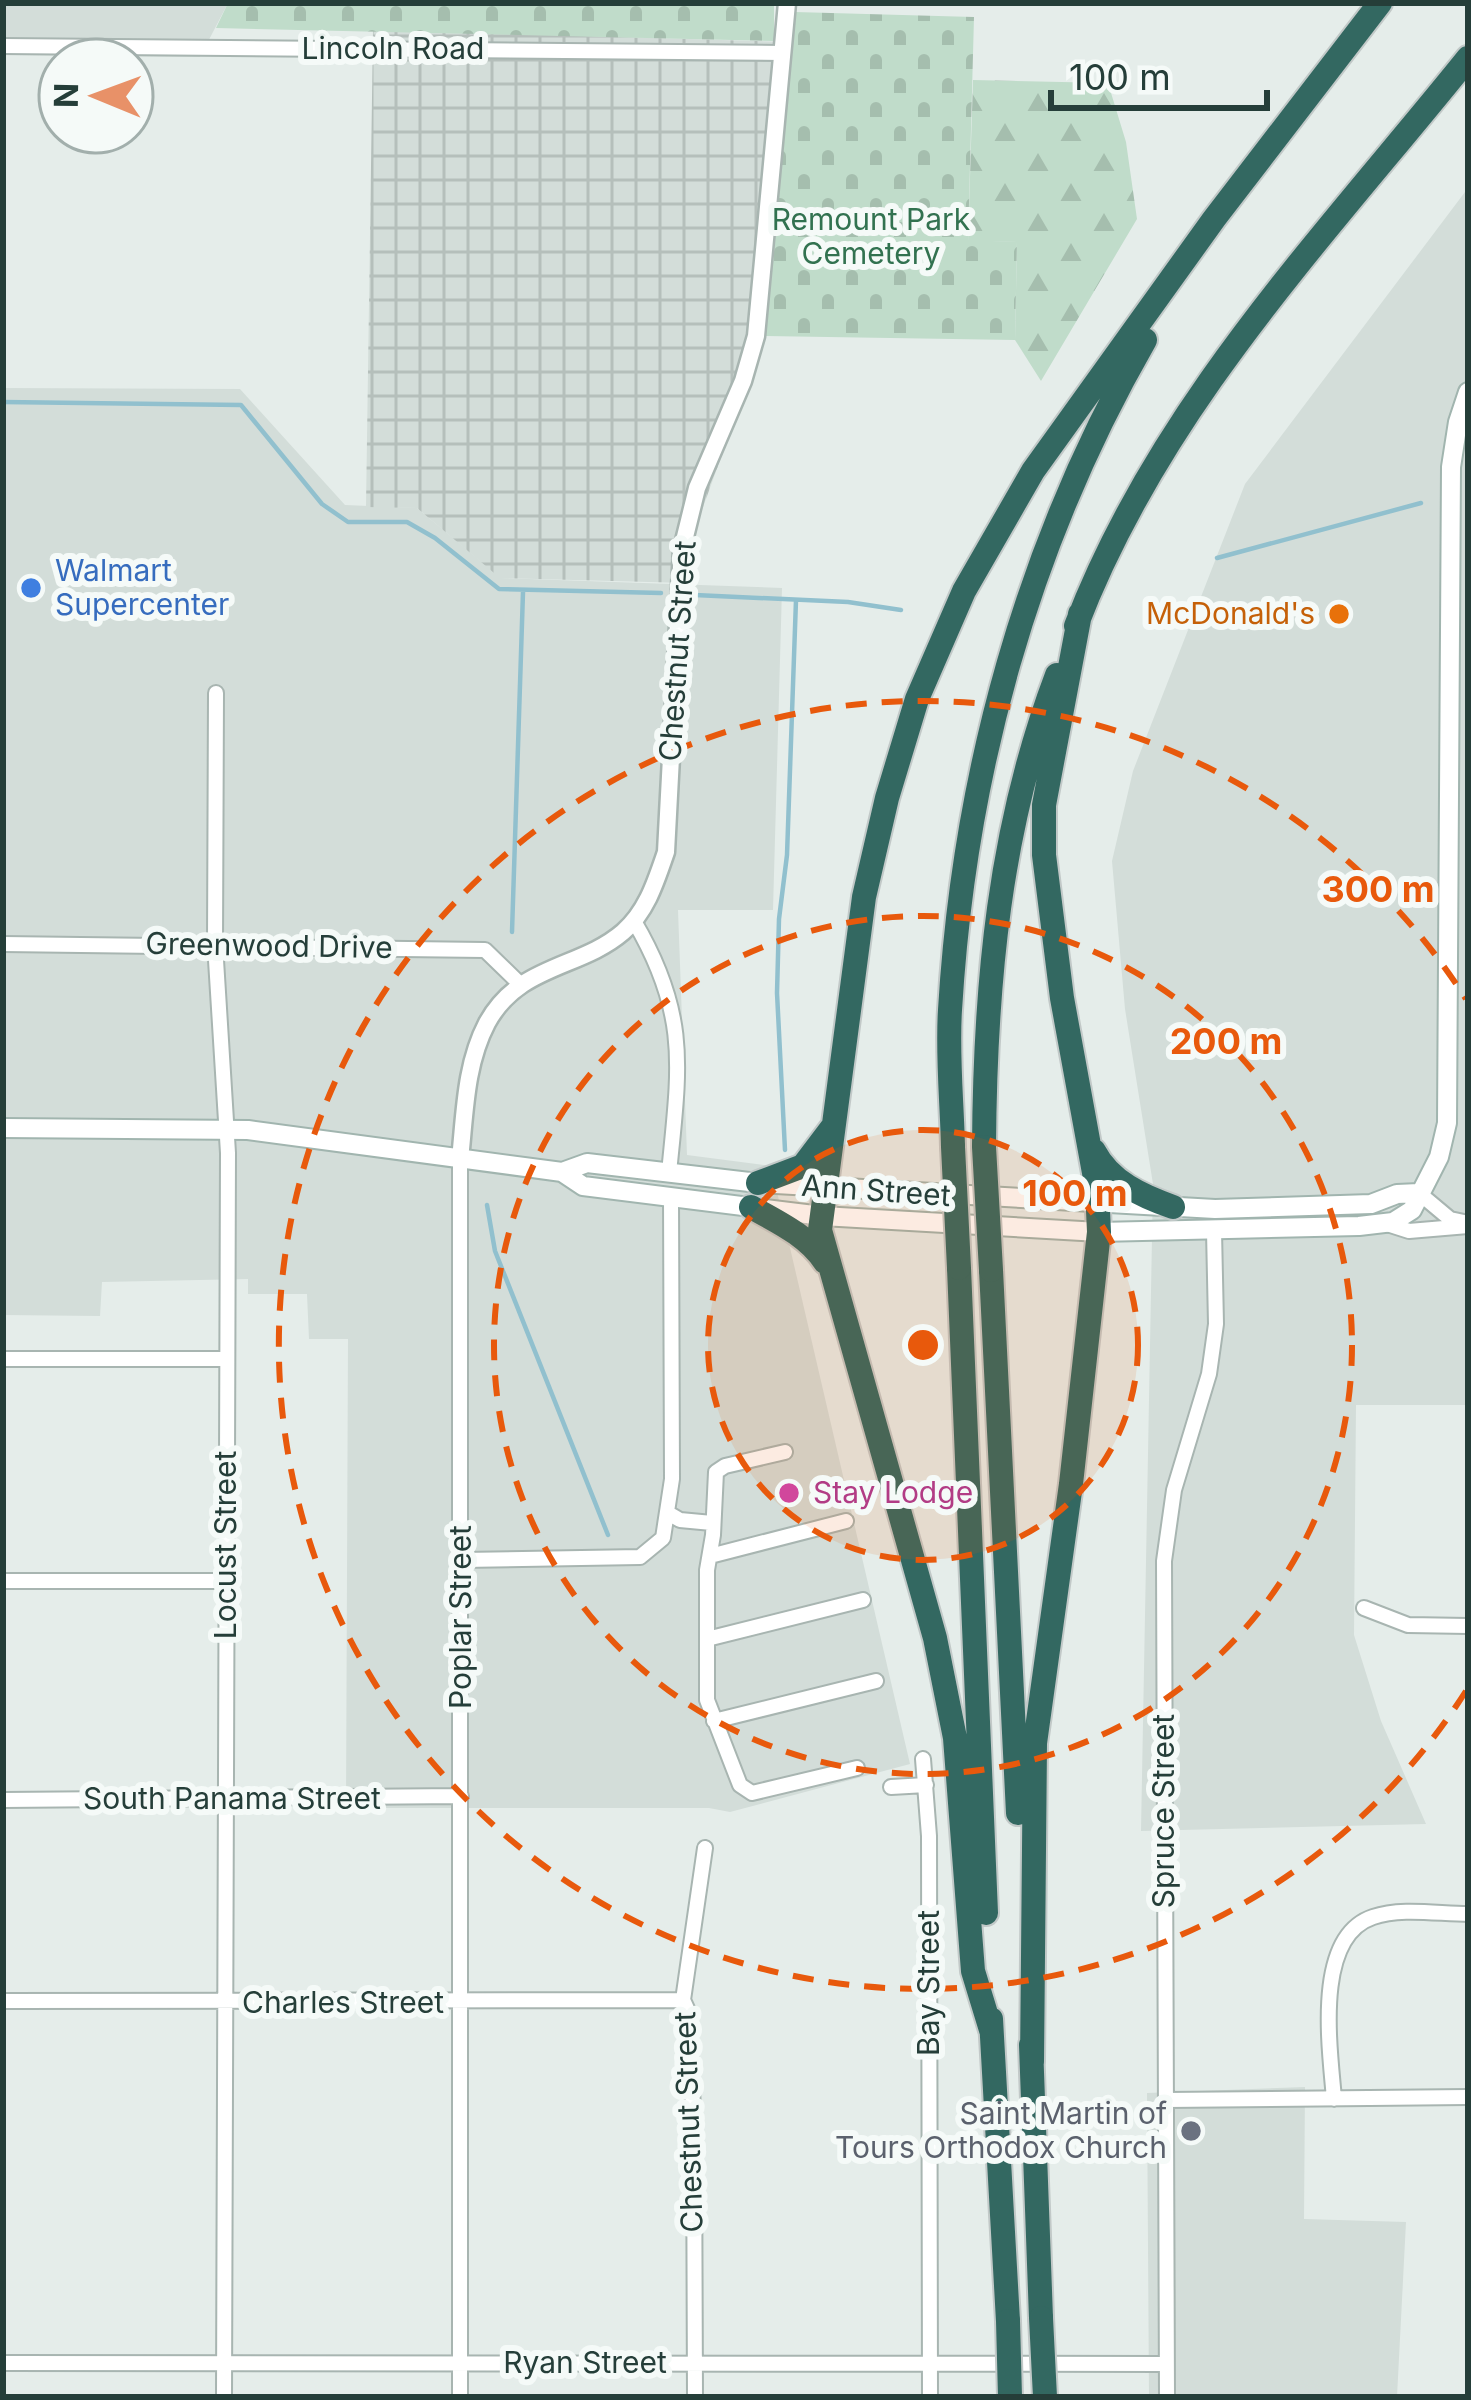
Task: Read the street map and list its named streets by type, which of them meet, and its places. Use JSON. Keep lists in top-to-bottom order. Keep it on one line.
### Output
{"streets":{"main road":["Ann Street"],"street":["Lincoln Road","Chestnut Street","Greenwood Drive","Locust Street","Poplar Street","South Panama Street","Spruce Street","Bay Street","Charles Street","Ryan Street"]},"crossings":[["Lincoln Road","Chestnut Street"],["Chestnut Street","Poplar Street"],["Chestnut Street","Charles Street"],["Chestnut Street","Ryan Street"],["Greenwood Drive","Locust Street"],["Greenwood Drive","Poplar Street"],["Ann Street","Locust Street"],["Ann Street","Poplar Street"],["Ann Street","Spruce Street"],["Locust Street","South Panama Street"],["Locust Street","Charles Street"],["Locust Street","Ryan Street"],["Poplar Street","South Panama Street"],["Poplar Street","Charles Street"],["Poplar Street","Ryan Street"],["Spruce Street","Ryan Street"],["Bay Street","Ryan Street"]],"parks":["Remount Park Cemetery"],"places":["Walmart Supercenter","McDonald's","Stay Lodge","Saint Martin of Tours Orthodox Church"],"scale_bar":"100 m","north":"left","rings":["300 m","200 m","100 m"]}
